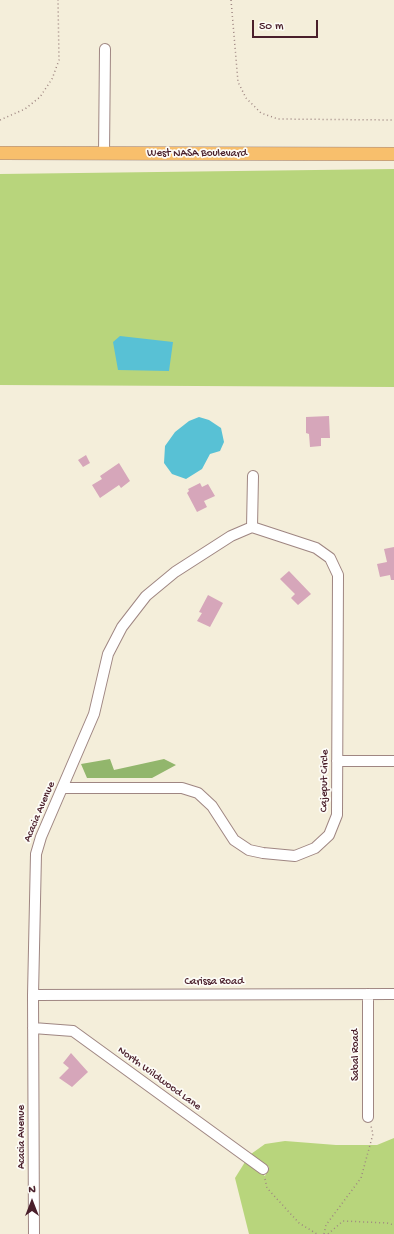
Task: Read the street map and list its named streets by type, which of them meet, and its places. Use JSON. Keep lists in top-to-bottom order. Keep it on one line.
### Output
{"streets":{"main road":["West NASA Boulevard"],"street":["Cajeput Circle","Acacia Avenue","Carissa Road","Sabal Road","North Wildwood Lane"]},"crossings":[["Cajeput Circle","Acacia Avenue"],["Acacia Avenue","Carissa Road"],["Acacia Avenue","North Wildwood Lane"],["Carissa Road","Sabal Road"]],"scale_bar":"50 m","north":"top"}
